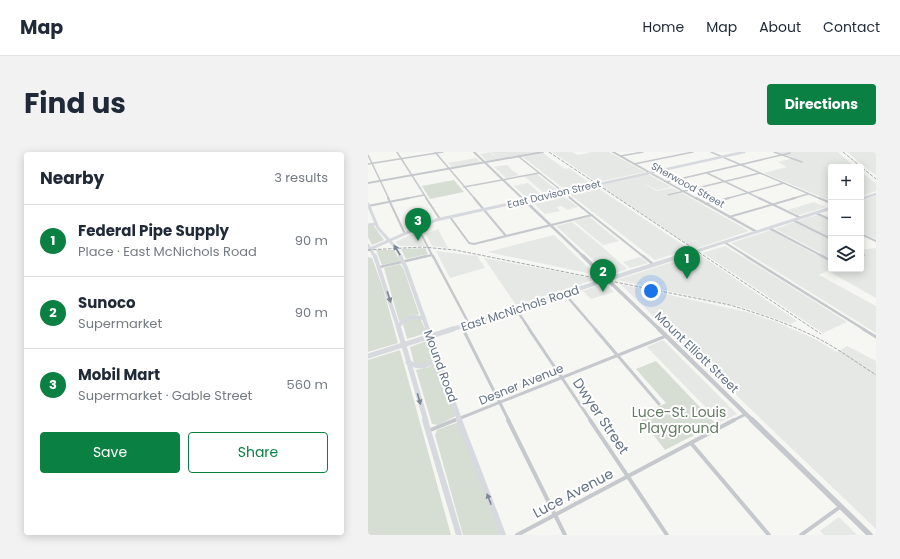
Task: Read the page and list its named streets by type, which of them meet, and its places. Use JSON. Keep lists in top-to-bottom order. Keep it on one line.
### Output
{"streets":{"main road":["East Davison Street","East McNichols Road","Mound Road"],"street":["Sherwood Street","Mount Elliott Street","Desner Avenue","Dwyer Street","Luce Avenue"]},"crossings":[["Sherwood Street","East Davison Street"],["Sherwood Street","East McNichols Road"],["East Davison Street","Mount Elliott Street"],["East Davison Street","Mound Road"],["East McNichols Road","Mount Elliott Street"],["East McNichols Road","Mound Road"],["East McNichols Road","Dwyer Street"],["Mount Elliott Street","Desner Avenue"],["Mount Elliott Street","Luce Avenue"],["Mound Road","Desner Avenue"],["Desner Avenue","Dwyer Street"],["Dwyer Street","Luce Avenue"]],"parks":["Luce-St. Louis Playground"],"page":{"header":"Map","nav":["Home","Map","About","Contact"],"title":"Find us","buttons":["Directions",["Save","Share"]],"heading":["Nearby","3 results"],"map_buttons":["+","−"],"list":[{"mark":"1","name":"Federal Pipe Supply","note":"Place · East McNichols Road","value":"90 m"},{"mark":"2","name":"Sunoco","note":"Supermarket","value":"90 m"},{"mark":"3","name":"Mobil Mart","note":"Supermarket · Gable Street","value":"560 m"}],"pins":["3","1","2"]}}
